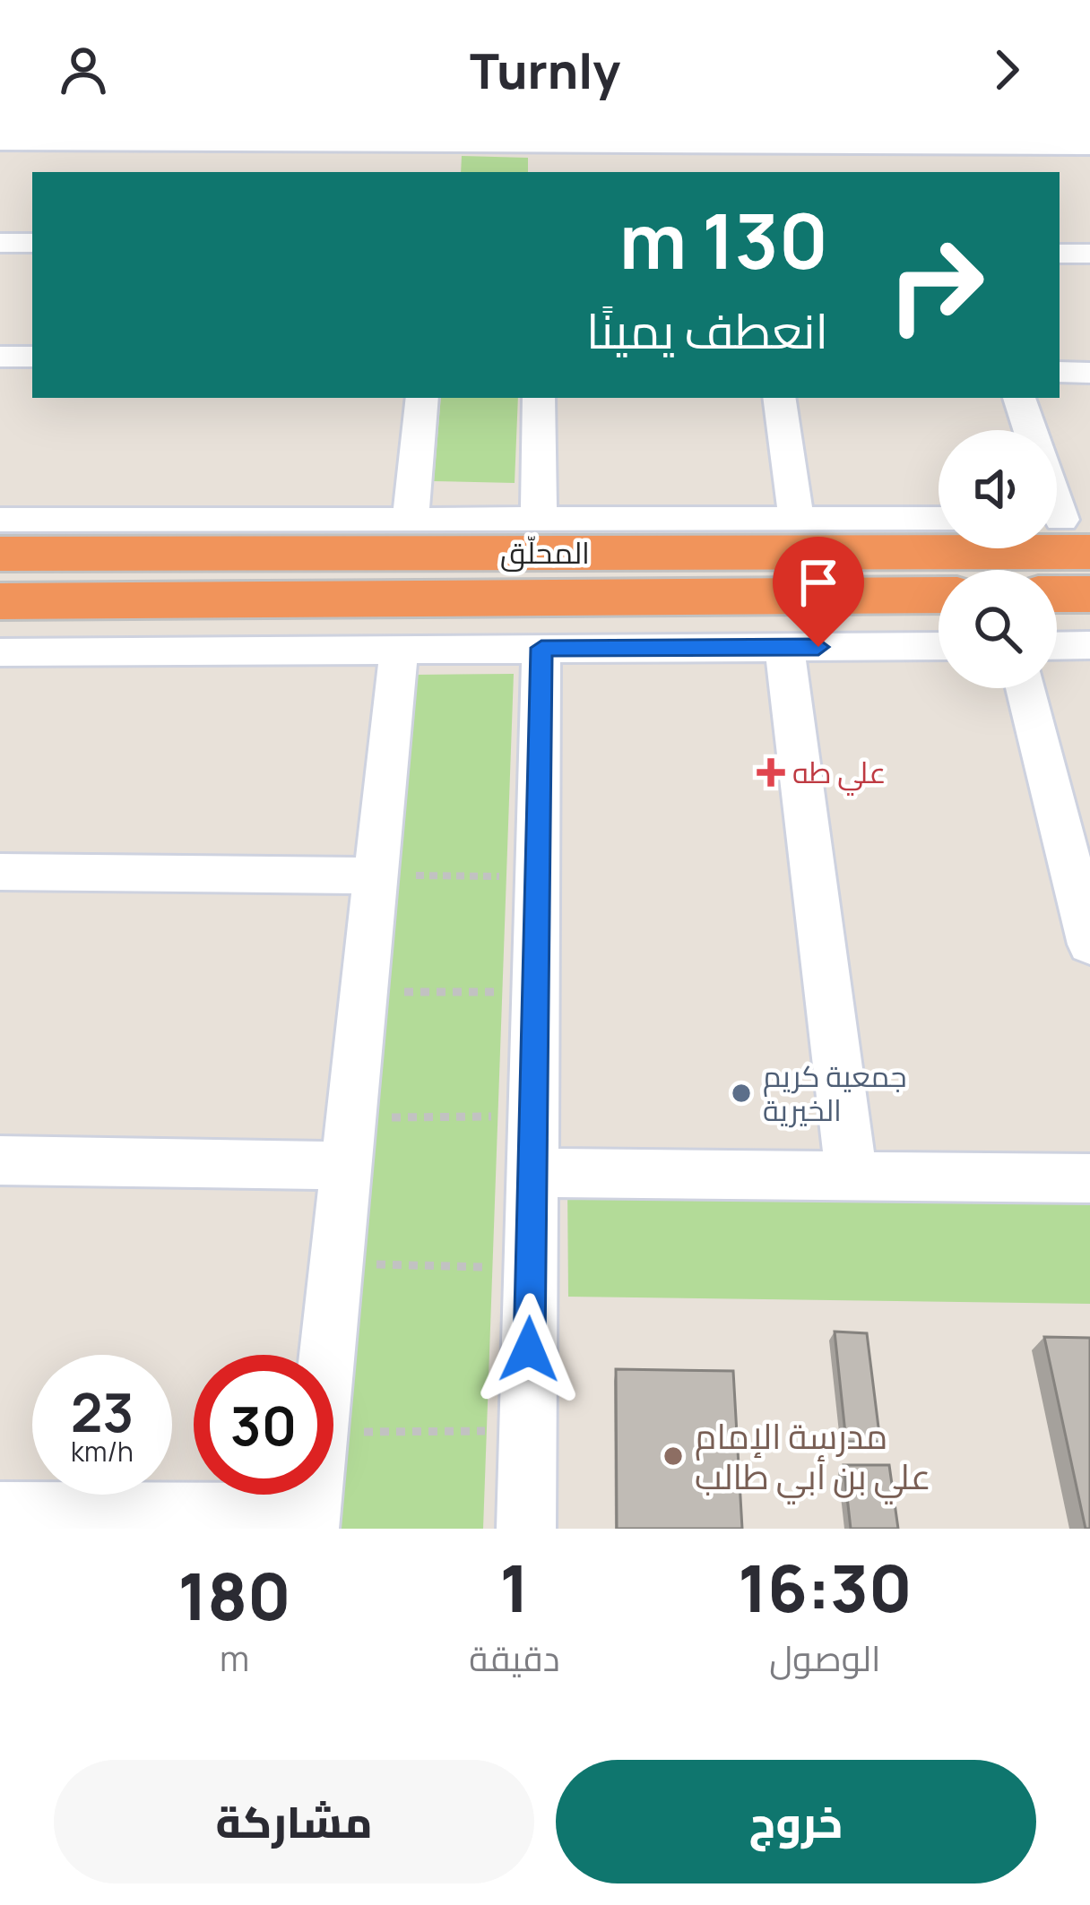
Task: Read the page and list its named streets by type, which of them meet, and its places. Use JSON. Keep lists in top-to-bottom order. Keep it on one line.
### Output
{"streets":{"highway":["المحلّق"]},"places":{"health":["علي طه"],"other":["جمعية كريم الخيرية","مدرسة الإمام علي بن أبي طالب"]},"page":{"header":"Turnly","turn":["130 m","انعطف يمينًا"],"speed":"23 km/h","limit":"30","eta":["16:30","الوصول","1","دقيقة","180","m"],"buttons":["خروج","مشاركة"]}}
